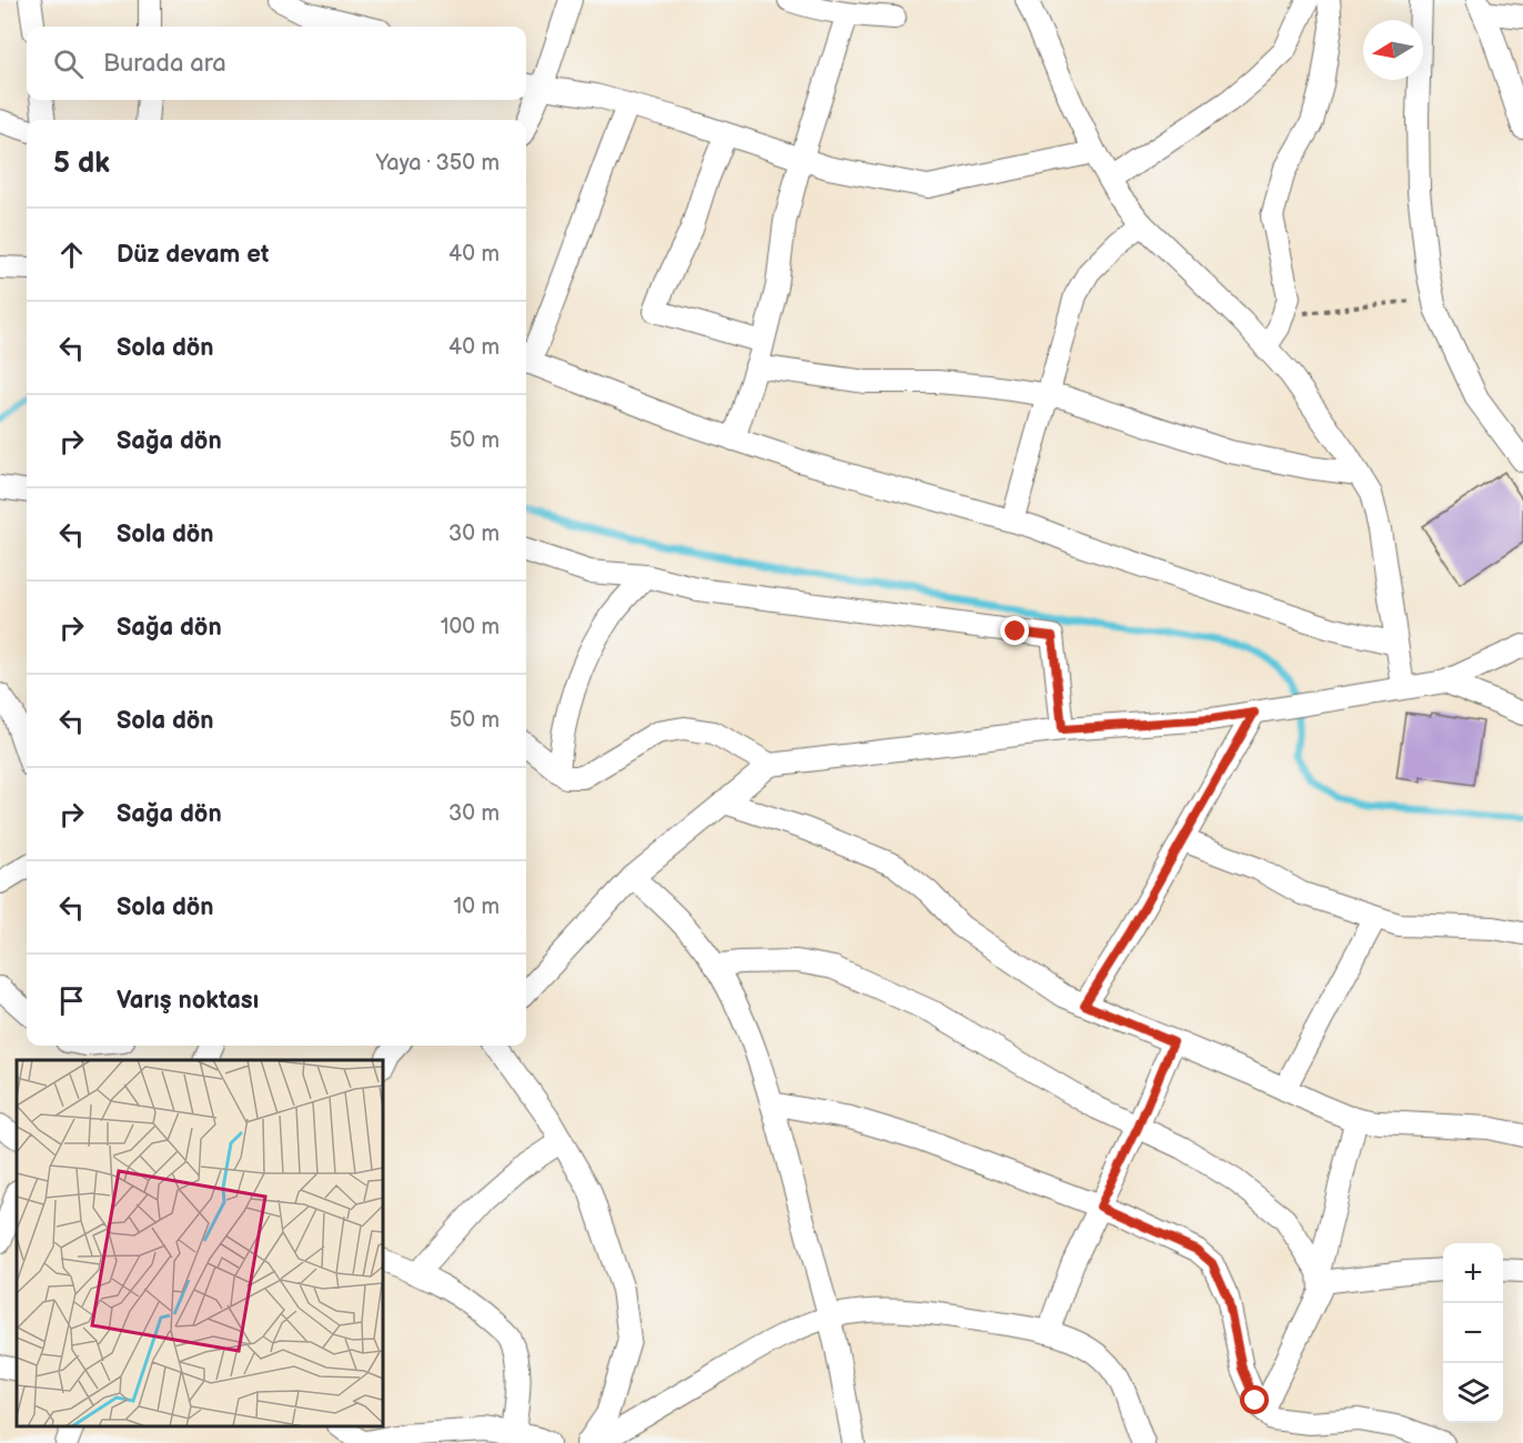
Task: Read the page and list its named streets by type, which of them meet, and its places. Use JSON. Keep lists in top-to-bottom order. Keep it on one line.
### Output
{"north":"left","page":{"search":"Burada ara","heading":["5 dk","Yaya · 350 m"],"list":[["Düz devam et","40 m"],["Sola dön","40 m"],["Sağa dön","50 m"],["Sola dön","30 m"],["Sağa dön","100 m"],["Sola dön","50 m"],["Sağa dön","30 m"],["Sola dön","10 m"],"Varış noktası"],"map_buttons":["+","−"]}}
